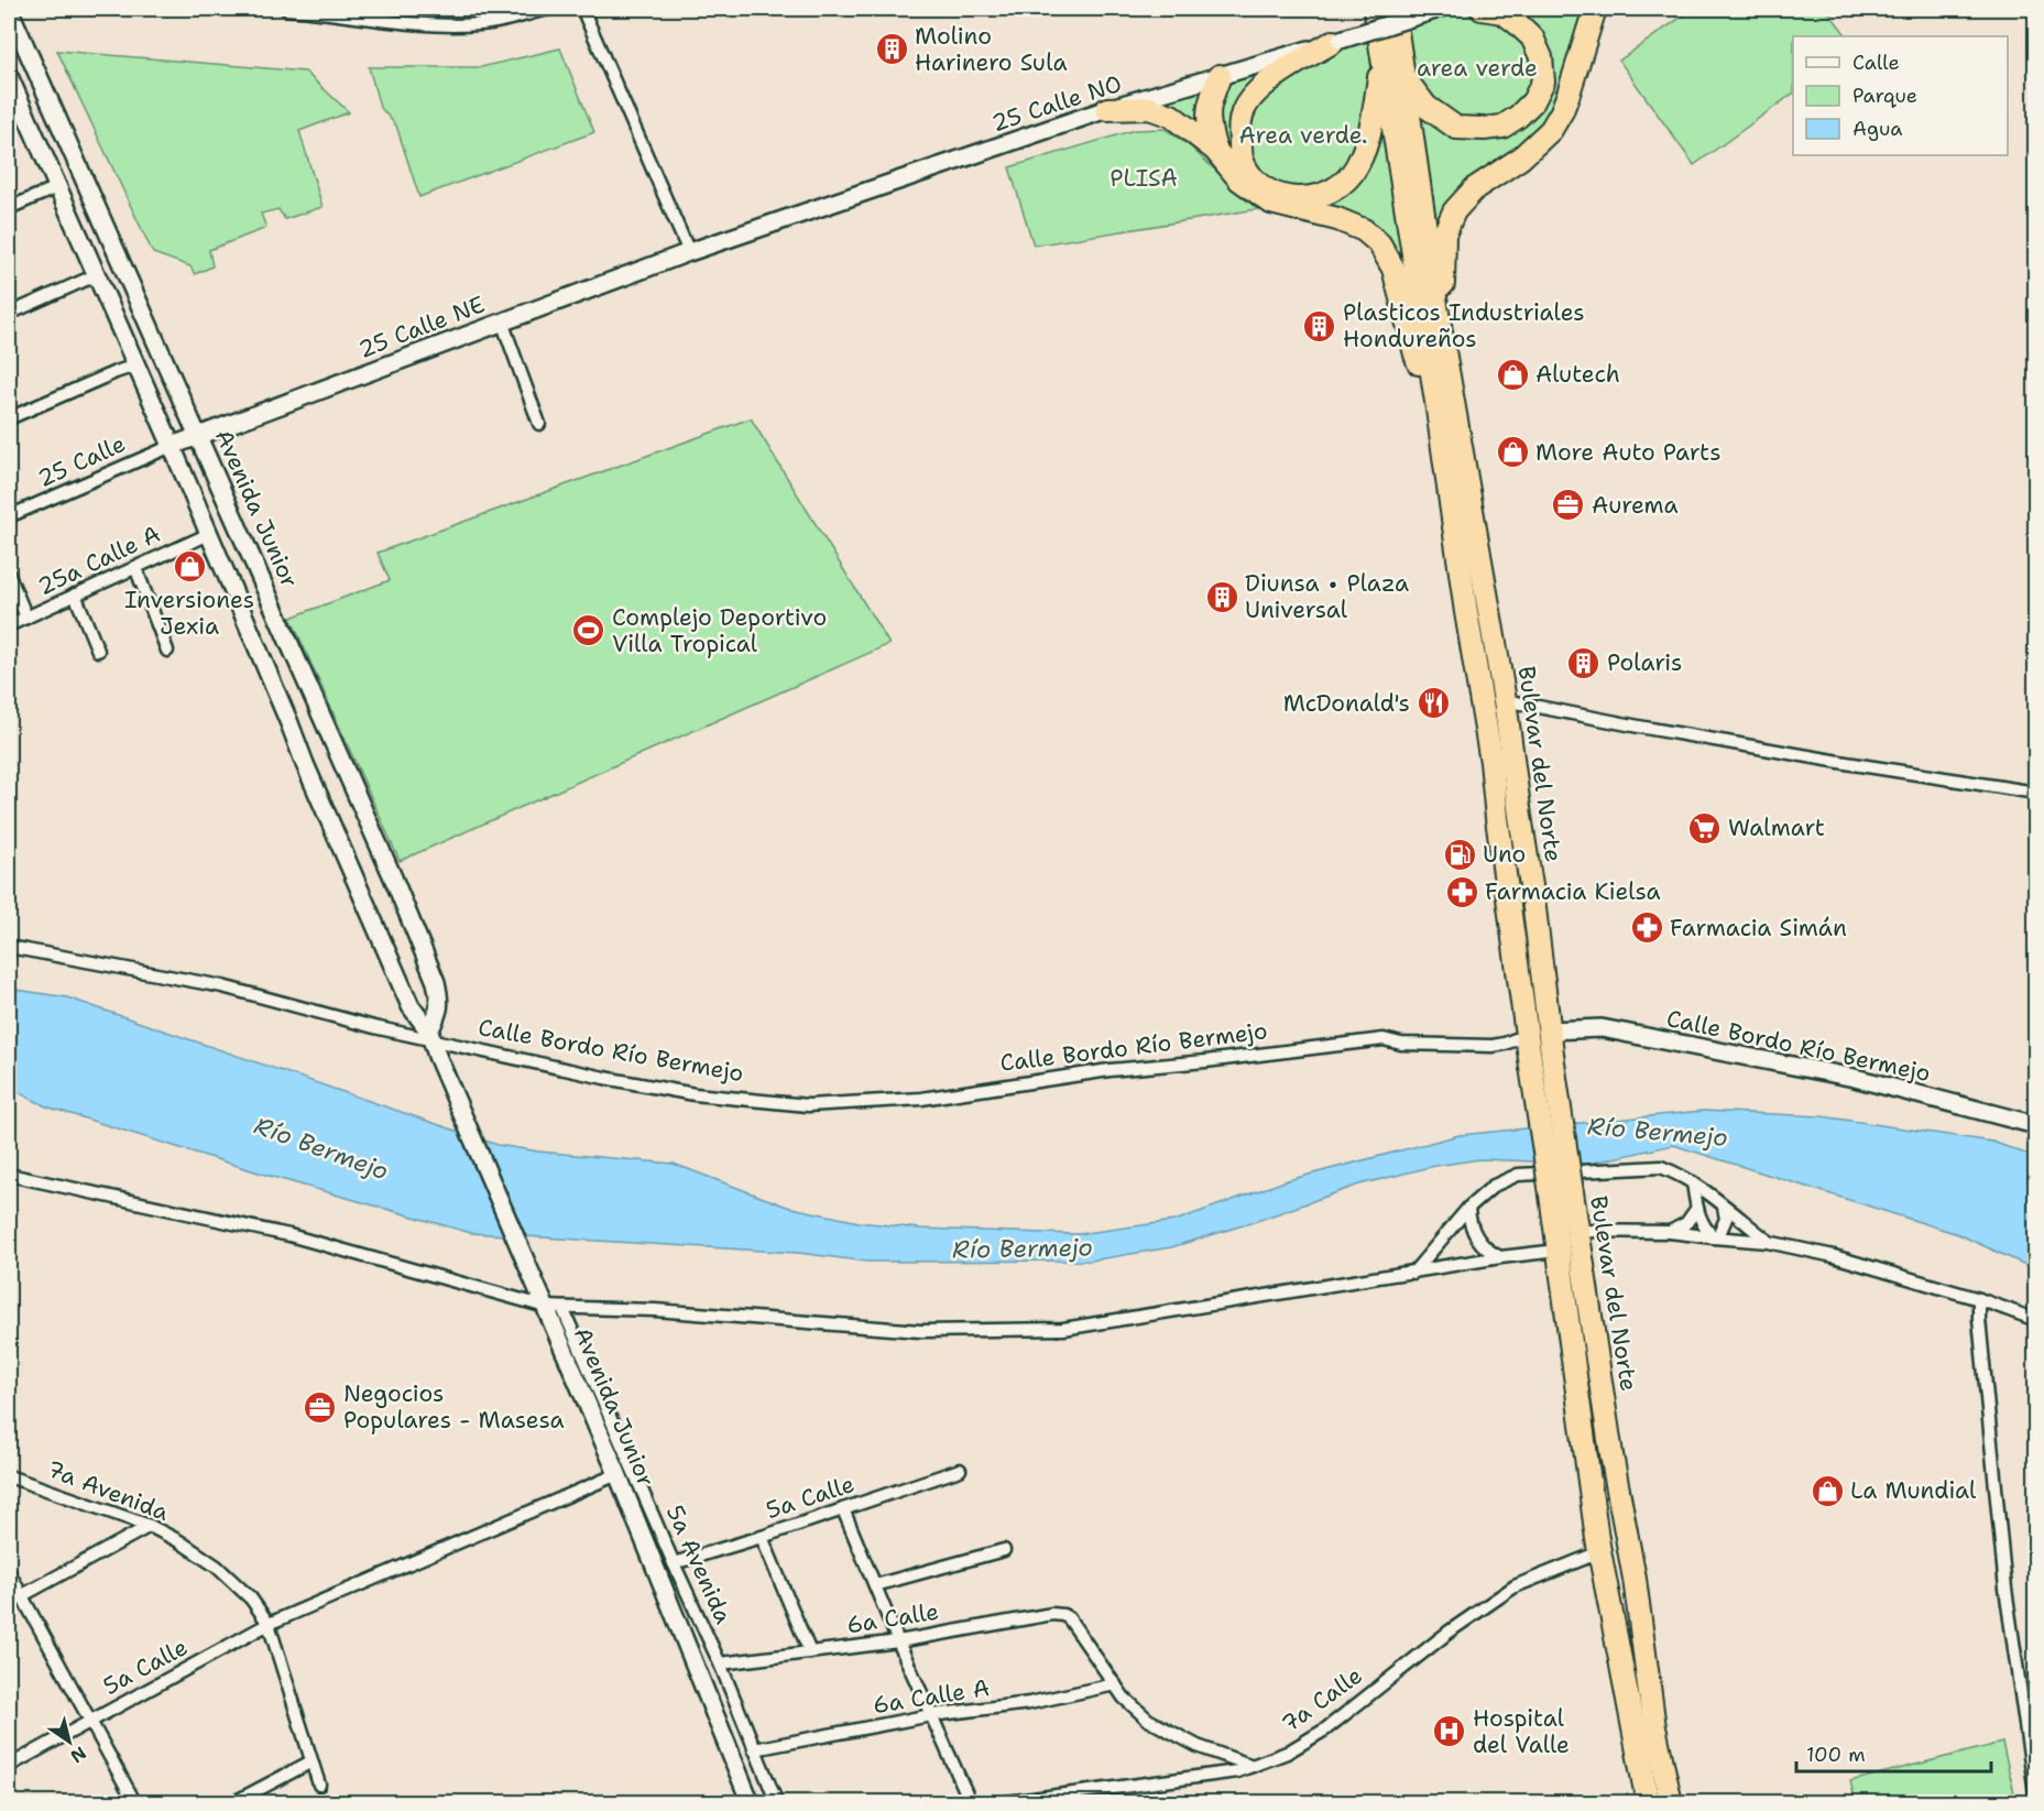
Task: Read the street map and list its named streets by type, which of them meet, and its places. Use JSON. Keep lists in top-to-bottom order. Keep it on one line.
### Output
{"streets":{"highway":["Bulevar del Norte"],"main road":["25 Calle NO","25 Calle NE","Avenida Junior","Calle Bordo Río Bermejo"],"street":["25 Calle","25a Calle A","7a Avenida","5a Calle","5a Avenida","6a Calle","6a Calle A","7a Calle"]},"crossings":[["25 Calle NO","25 Calle NE"],["25 Calle NE","25 Calle"],["25 Calle NE","Avenida Junior"],["25 Calle","Avenida Junior"],["Avenida Junior","25a Calle A"],["Avenida Junior","Calle Bordo Río Bermejo"],["Avenida Junior","5a Calle"],["Avenida Junior","5a Avenida"],["Bulevar del Norte","Calle Bordo Río Bermejo"],["Bulevar del Norte","7a Calle"],["7a Avenida","5a Calle"],["5a Calle","5a Avenida"],["5a Avenida","6a Calle"],["5a Avenida","6a Calle A"],["6a Calle","6a Calle A"]],"water":["Río Bermejo"],"parks":["area verde","Area verde.","PLISA"],"places":{"building":["Molino Harinero Sula","Plasticos Industriales Hondureños","Diunsa • Plaza Universal","Polaris"],"shop":["Alutech","More Auto Parts","Inversiones Jexia","La Mundial"],"office":["Aurema","Negocios Populares - Masesa"],"sports":["Complejo Deportivo Villa Tropical"],"restaurant":["McDonald's"],"supermarket":["Walmart"],"fuel station":["Uno"],"pharmacy":["Farmacia Kielsa","Farmacia Simán"],"hospital":["Hospital del Valle"]},"legend":["Calle","Parque","Agua"],"scale_bar":"100 m","north":"bottom right"}
